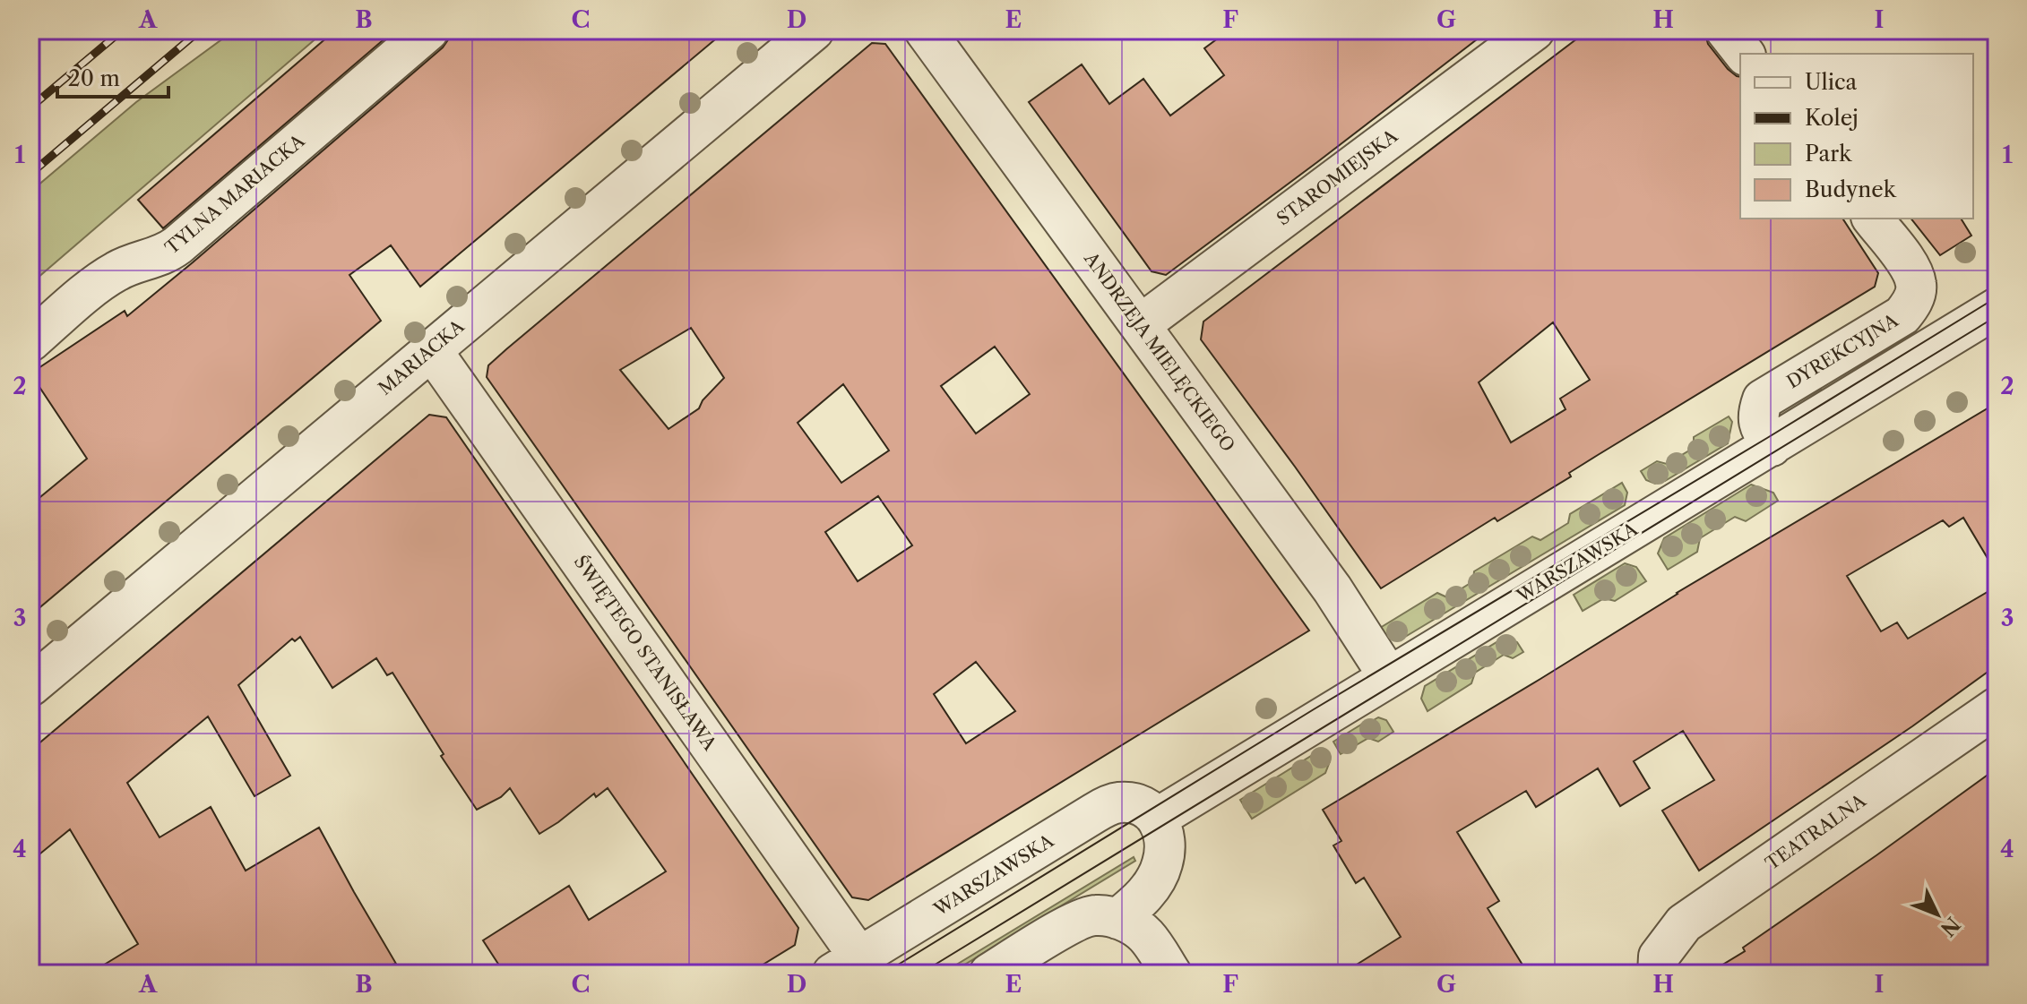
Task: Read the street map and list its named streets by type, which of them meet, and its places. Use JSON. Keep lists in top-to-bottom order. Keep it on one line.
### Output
{"streets":{"street":["STAROMIEJSKA","TYLNA MARIACKA","DYREKCYJNA","ANDRZEJA MIELĘCKIEGO","MARIACKA","WARSZAWSKA","ŚWIĘTEGO STANISŁAWA","TEATRALNA"]},"crossings":[["STAROMIEJSKA","ANDRZEJA MIELĘCKIEGO"],["DYREKCYJNA","WARSZAWSKA"],["ANDRZEJA MIELĘCKIEGO","WARSZAWSKA"],["MARIACKA","ŚWIĘTEGO STANISŁAWA"],["WARSZAWSKA","ŚWIĘTEGO STANISŁAWA"]],"legend":["Ulica","Kolej","Park","Budynek"],"scale_bar":"20 m","north":"bottom right","grid":{"columns":["A","B","C","D","E","F","G","H","I"],"rows":["1","2","3","4"]}}
